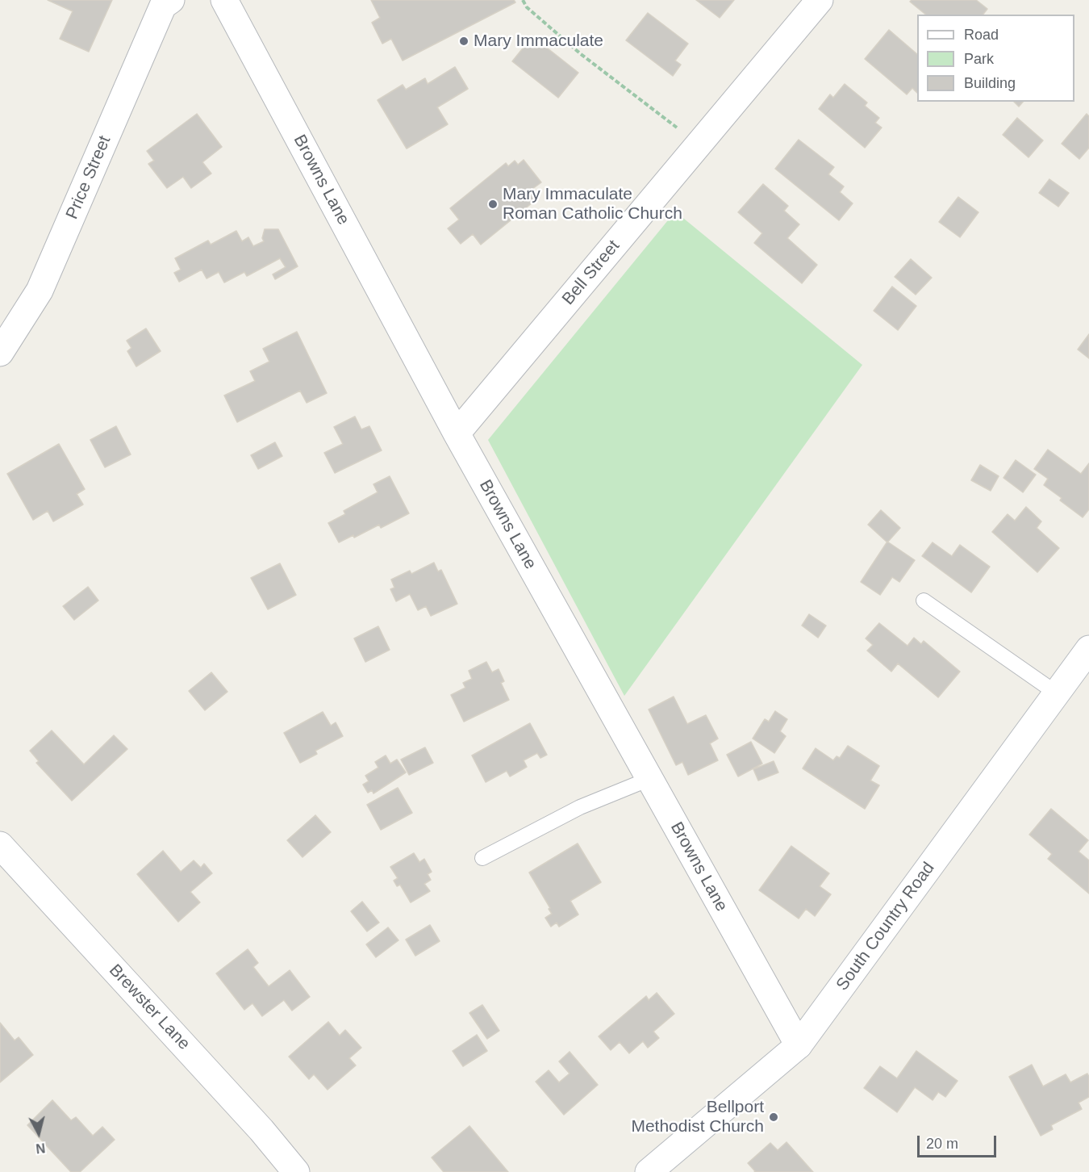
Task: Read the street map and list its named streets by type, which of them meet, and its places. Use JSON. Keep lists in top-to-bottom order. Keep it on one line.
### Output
{"streets":{"street":["Price Street","Browns Lane","Bell Street","South Country Road","Brewster Lane"]},"crossings":[["Browns Lane","Bell Street"],["Browns Lane","South Country Road"]],"places":["Mary Immaculate","Mary Immaculate Roman Catholic Church","Bellport Methodist Church"],"legend":["Road","Park","Building"],"scale_bar":"20 m","north":"bottom"}
